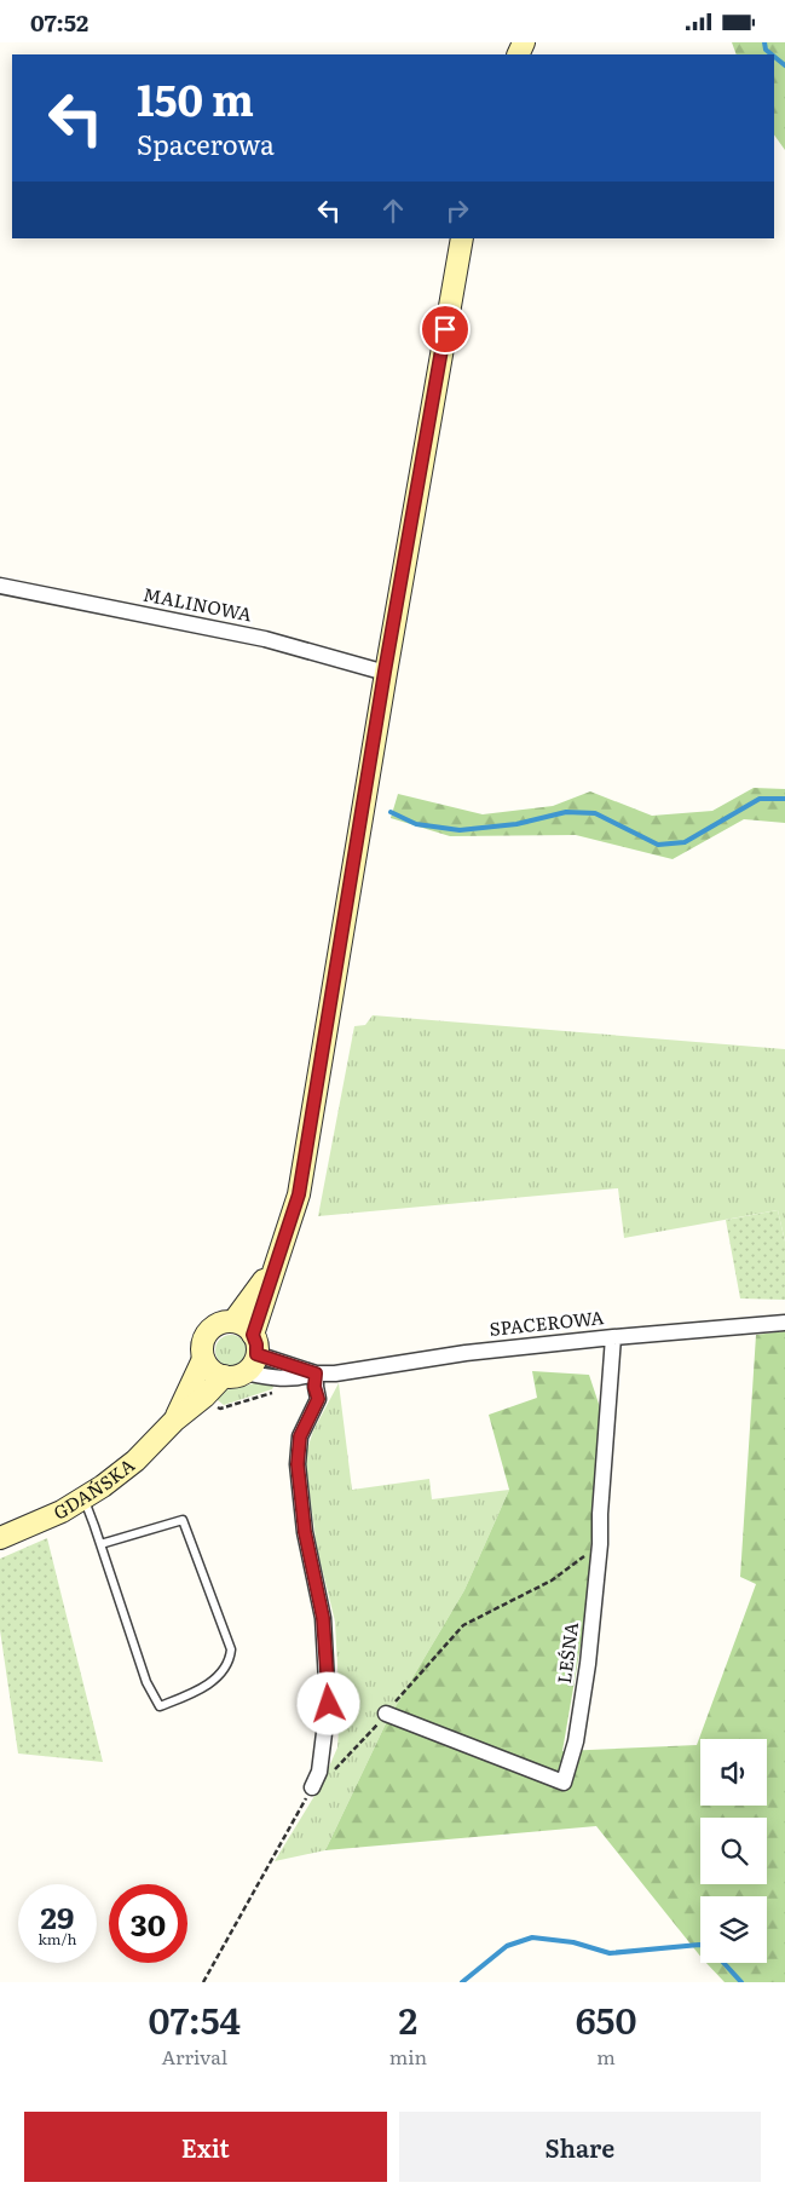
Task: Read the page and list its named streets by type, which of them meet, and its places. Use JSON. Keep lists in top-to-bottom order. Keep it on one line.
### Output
{"streets":{"main road":["GDAŃSKA"],"street":["MALINOWA","SPACEROWA","LEŚNA"]},"crossings":[["SPACEROWA","GDAŃSKA"],["SPACEROWA","LEŚNA"]],"page":{"status":"07:52","turn":["150 m","Spacerowa"],"speed":"29 km/h","limit":"30","eta":["07:54","Arrival","2","min","650","m"],"buttons":["Exit","Share"]}}
